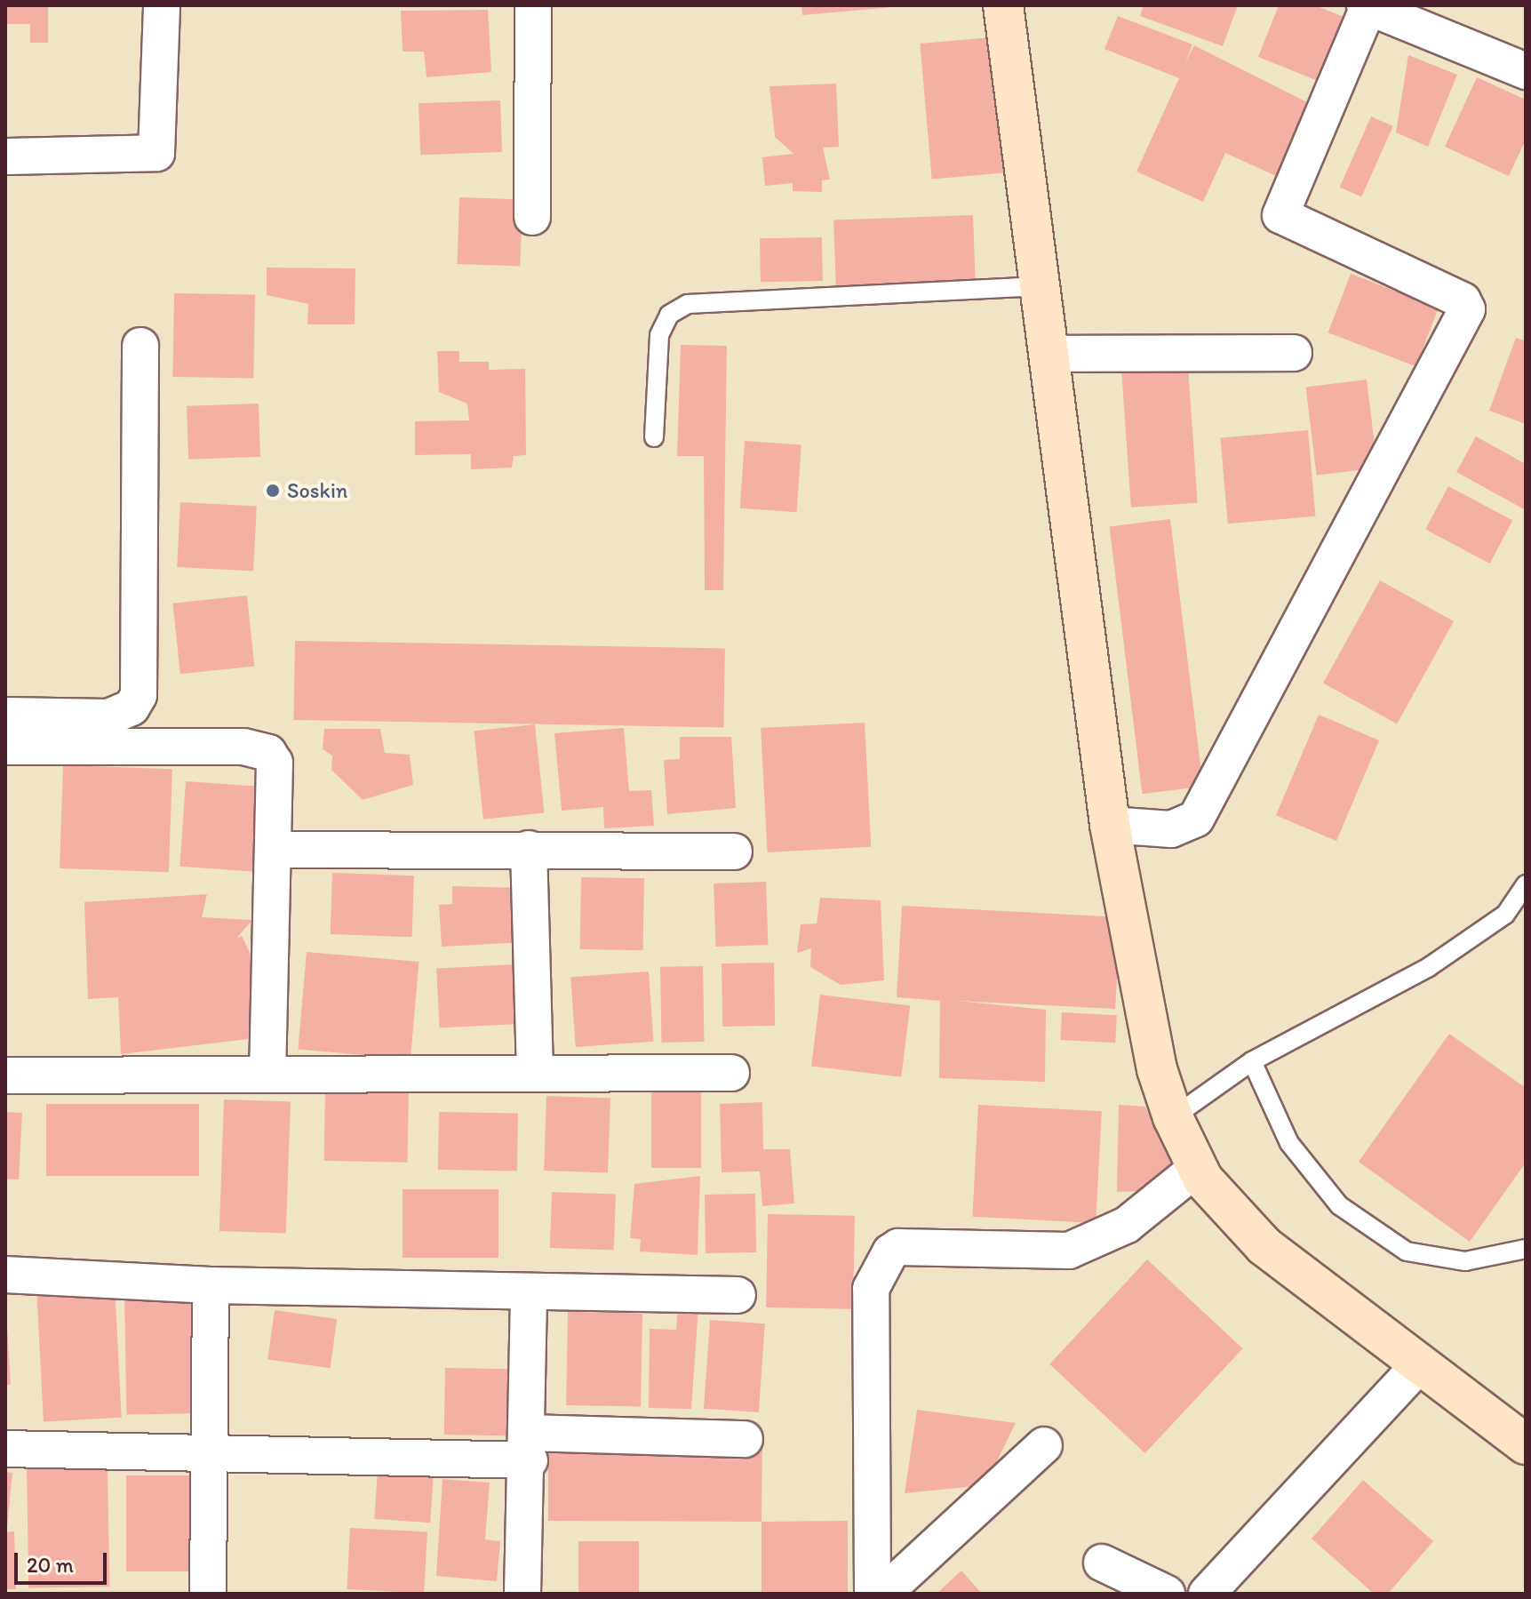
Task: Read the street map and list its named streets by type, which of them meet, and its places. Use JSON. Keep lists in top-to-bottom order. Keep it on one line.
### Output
{"places":["Soskin"],"scale_bar":"20 m"}
